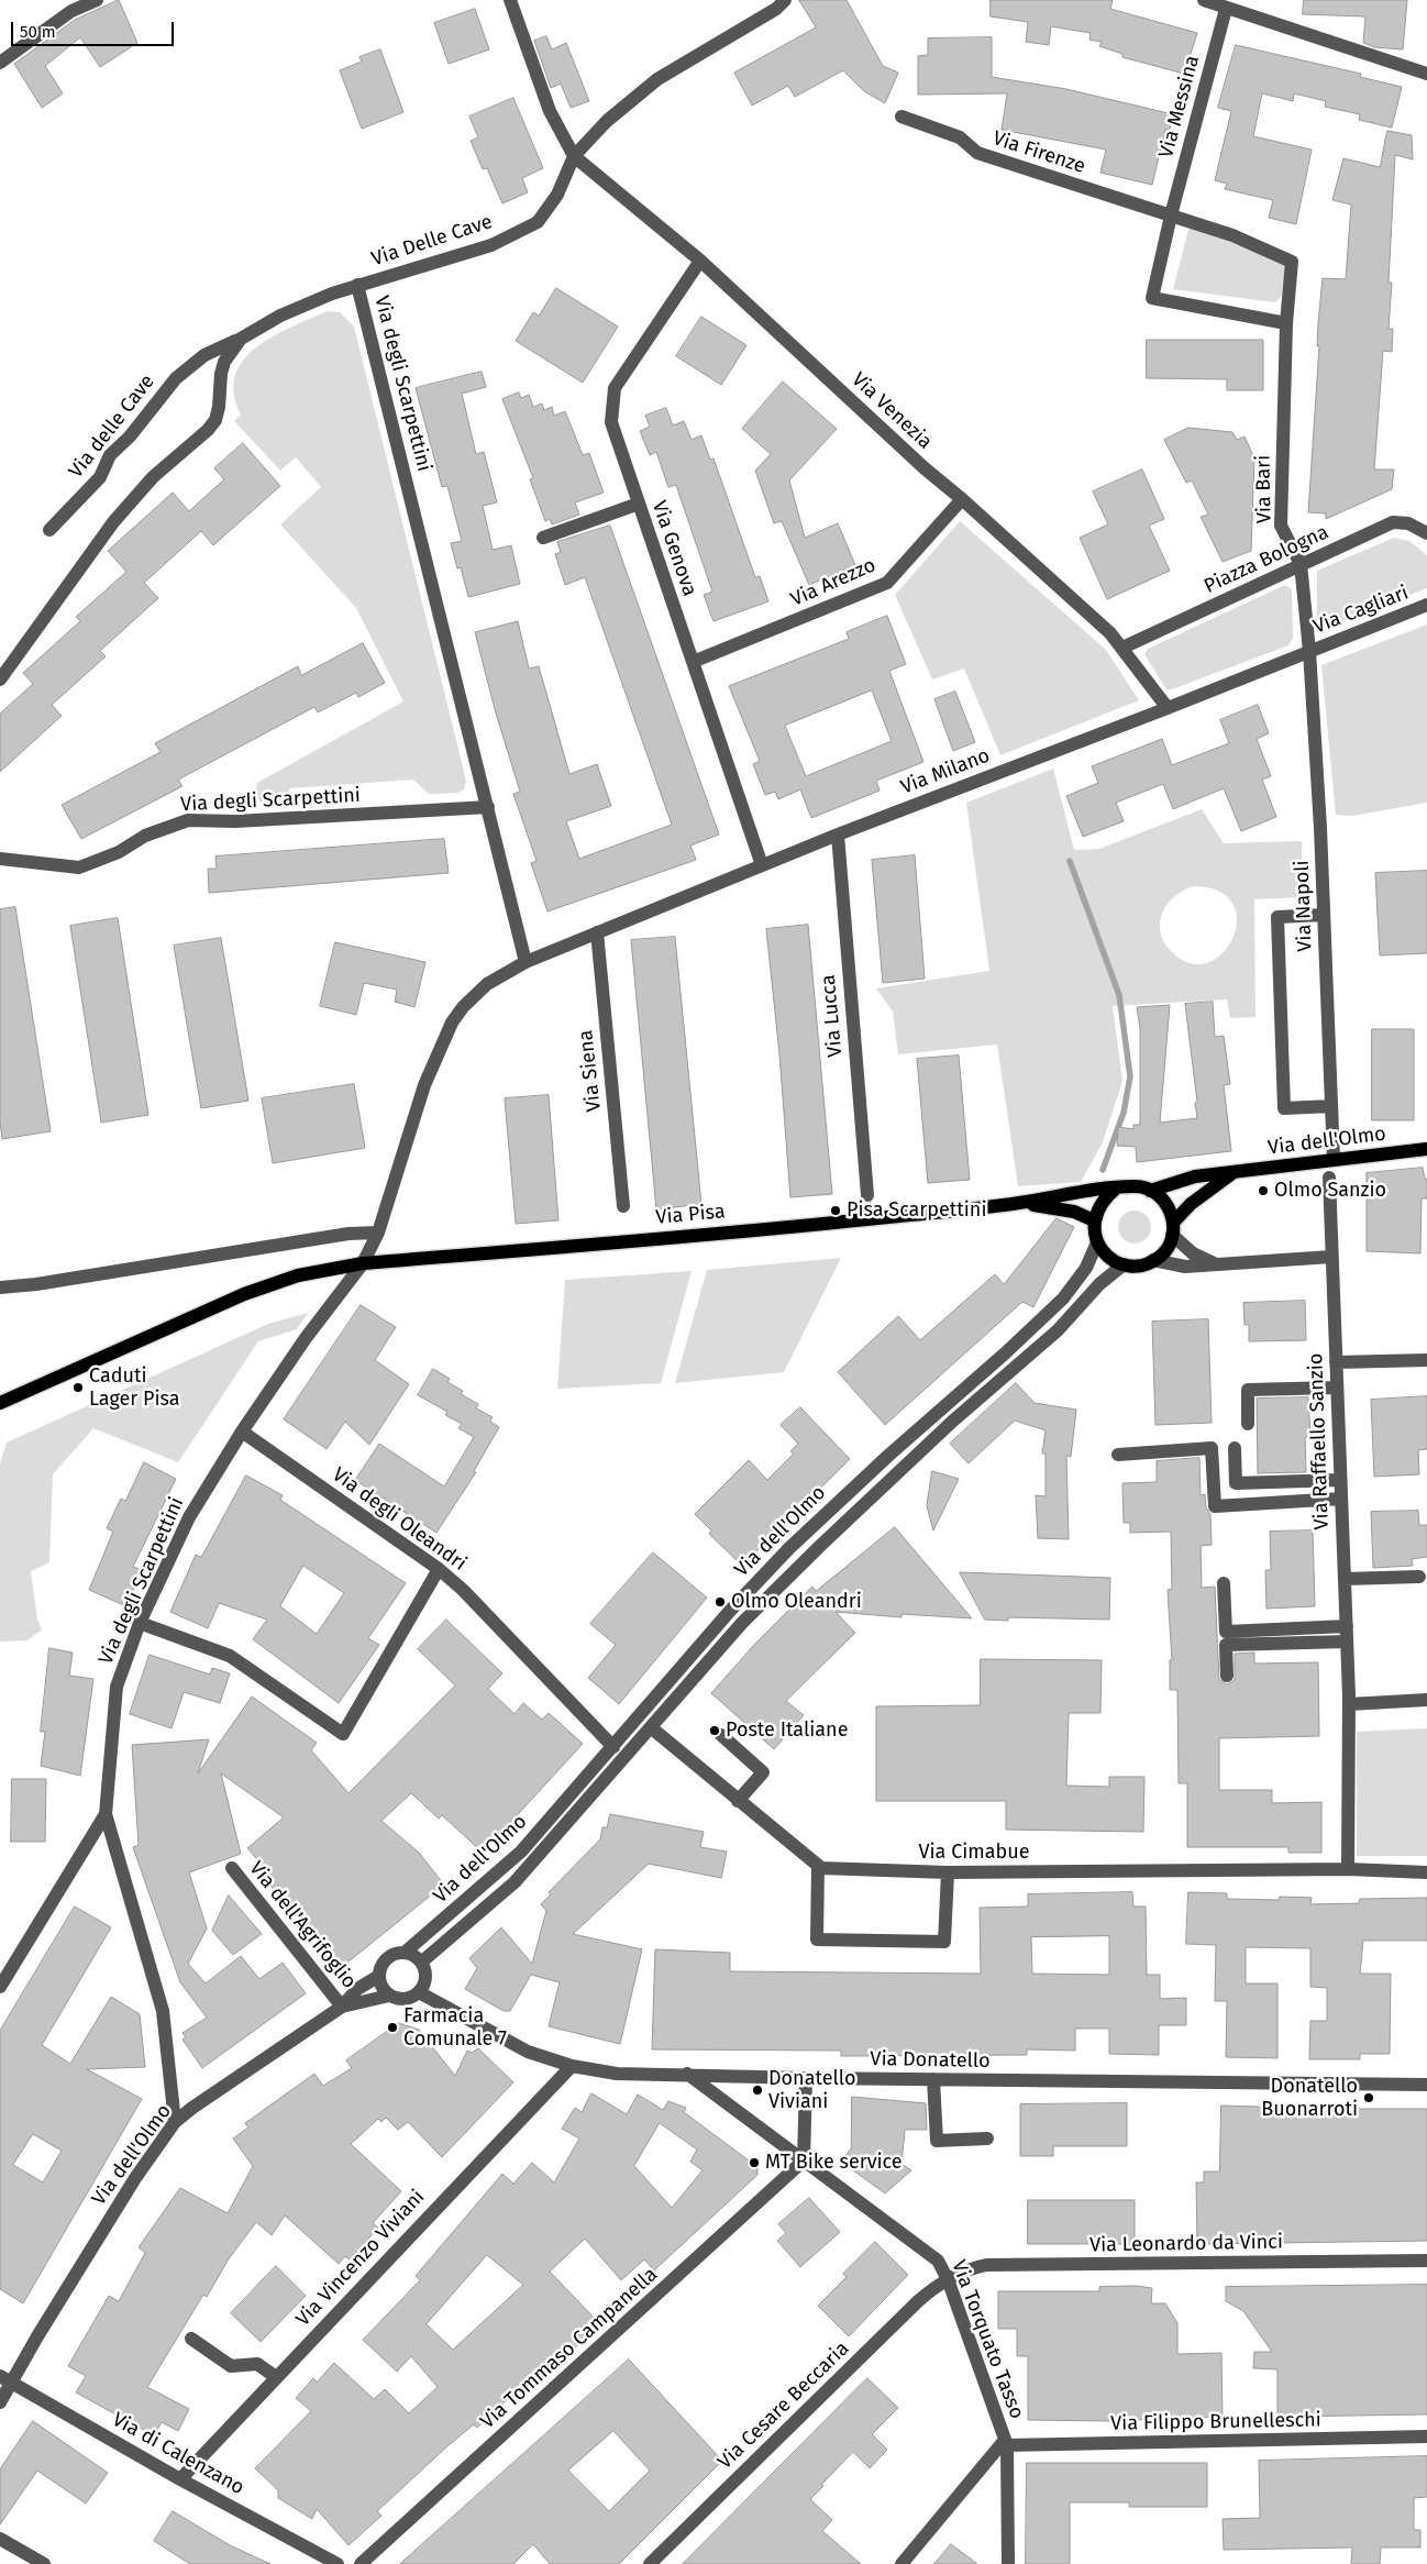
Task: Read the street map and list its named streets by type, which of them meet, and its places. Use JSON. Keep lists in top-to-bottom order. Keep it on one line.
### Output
{"streets":{"main road":["Via dell'Olmo","Via Pisa"],"street":["Via Messina","Via Firenze","Via Delle Cave","Via degli Scarpettini","Via Venezia","Via delle Cave","Via Bari","Via Genova","Piazza Bologna","Via Arezzo","Via Cagliari","Via Milano","Via Napoli","Via Lucca","Via Siena","Via Raffaello Sanzio","Via degli Oleandri","Via Cimabue","Via dell'Agrifoglio","Via Donatello","Via Leonardo da Vinci","Via Vincenzo Viviani","Via Torquato Tasso","Via Tommaso Campanella","Via Cesare Beccaria","Via Filippo Brunelleschi","Via di Calenzano"]},"crossings":[["Via Messina","Via Firenze"],["Via Messina","Via Bari"],["Via Firenze","Via Bari"],["Via Delle Cave","Via degli Scarpettini"],["Via Delle Cave","Via Venezia"],["Via degli Scarpettini","Via delle Cave"],["Via degli Scarpettini","Via Milano"],["Via degli Scarpettini","Via Siena"],["Via degli Scarpettini","Via dell'Olmo"],["Via degli Scarpettini","Via Pisa"],["Via degli Scarpettini","Via degli Oleandri"],["Via Venezia","Via Genova"],["Via Venezia","Piazza Bologna"],["Via Venezia","Via Arezzo"],["Via Venezia","Via Milano"],["Via Bari","Piazza Bologna"],["Via Bari","Via Cagliari"],["Via Bari","Via Milano"],["Via Bari","Via Napoli"],["Via Genova","Via Arezzo"],["Via Genova","Via Milano"],["Via Cagliari","Via Milano"],["Via Cagliari","Via Napoli"],["Via Milano","Via Napoli"],["Via Milano","Via Lucca"],["Via Milano","Via Siena"],["Via Napoli","Via dell'Olmo"],["Via dell'Olmo","Via Pisa"],["Via dell'Olmo","Via degli Oleandri"],["Via dell'Olmo","Via dell'Agrifoglio"],["Via dell'Olmo","Via Donatello"],["Via dell'Olmo","Via di Calenzano"],["Via Raffaello Sanzio","Via Cimabue"],["Via Donatello","Via Vincenzo Viviani"],["Via Donatello","Via Torquato Tasso"],["Via Leonardo da Vinci","Via Torquato Tasso"],["Via Leonardo da Vinci","Via Cesare Beccaria"],["Via Vincenzo Viviani","Via di Calenzano"],["Via Torquato Tasso","Via Tommaso Campanella"],["Via Torquato Tasso","Via Cesare Beccaria"],["Via Torquato Tasso","Via Filippo Brunelleschi"]],"places":["Olmo Sanzio","Pisa Scarpettini","Caduti Lager Pisa","Olmo Oleandri","Poste Italiane","Farmacia Comunale 7","Donatello Viviani","Donatello Buonarroti","MT Bike service"],"scale_bar":"50 m"}
